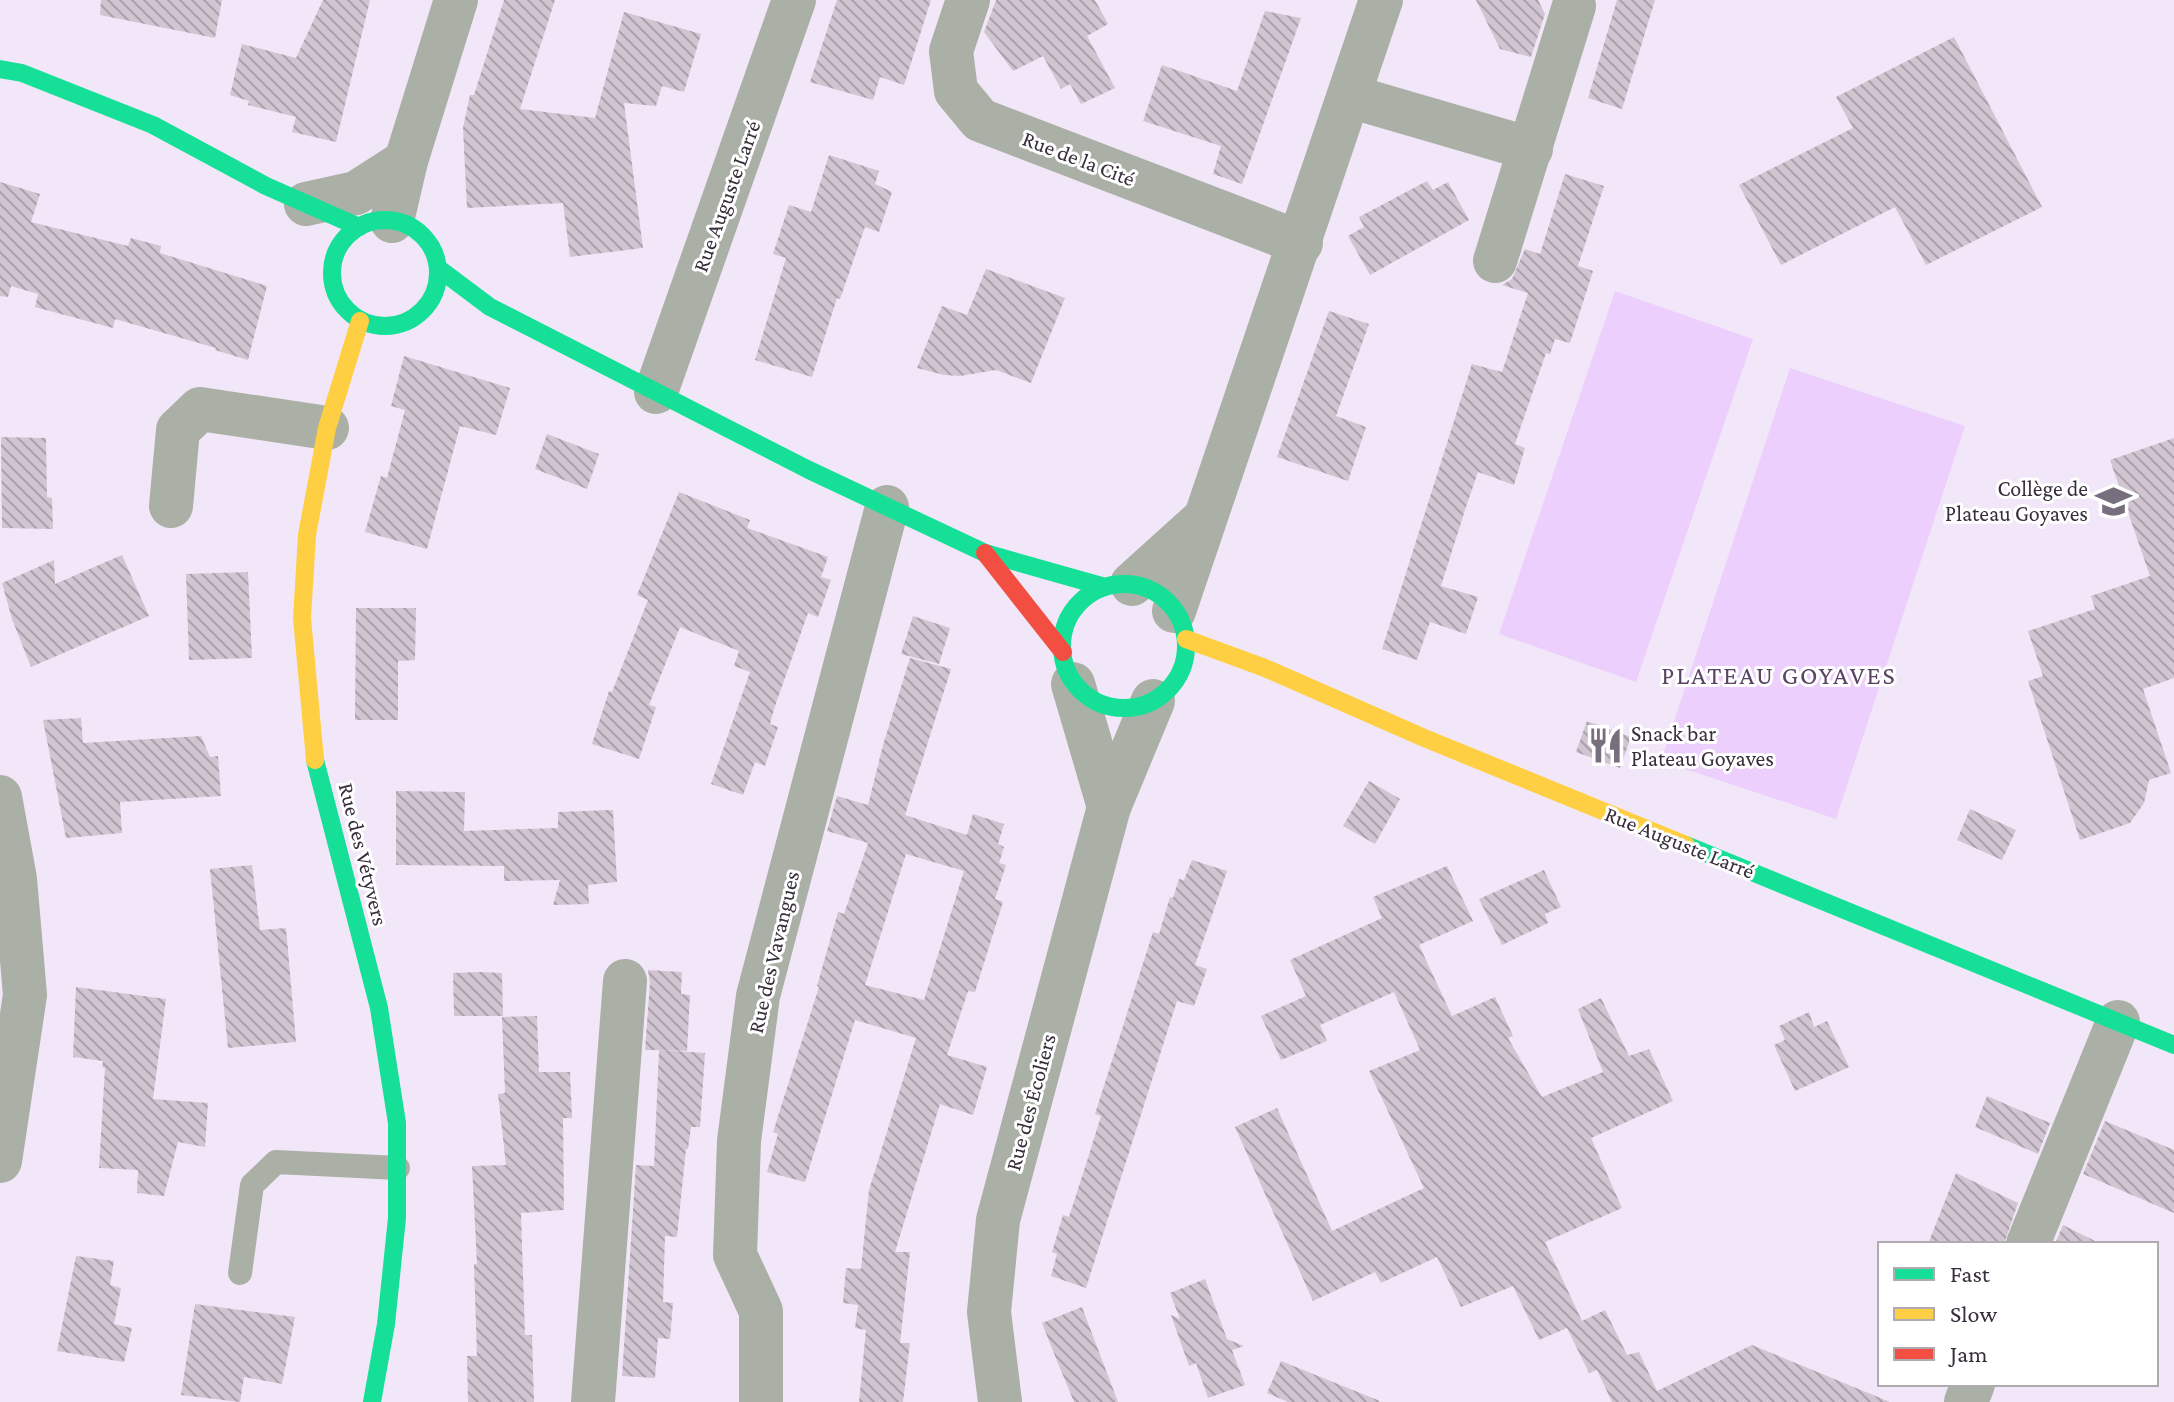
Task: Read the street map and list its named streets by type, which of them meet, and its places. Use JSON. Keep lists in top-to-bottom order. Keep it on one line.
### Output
{"streets":{"street":["Rue de la Cité","Rue Auguste Larré","Rue des Vétyvers","Rue des Vavangues","Rue des Écoliers"]},"crossings":[["Rue Auguste Larré","Rue des Écoliers"]],"districts":["PLATEAU GOYAVES"],"places":{"school or university":["Collège de Plateau Goyaves"],"restaurant":["Snack bar Plateau Goyaves"]},"legend":["Fast","Slow","Jam"]}
